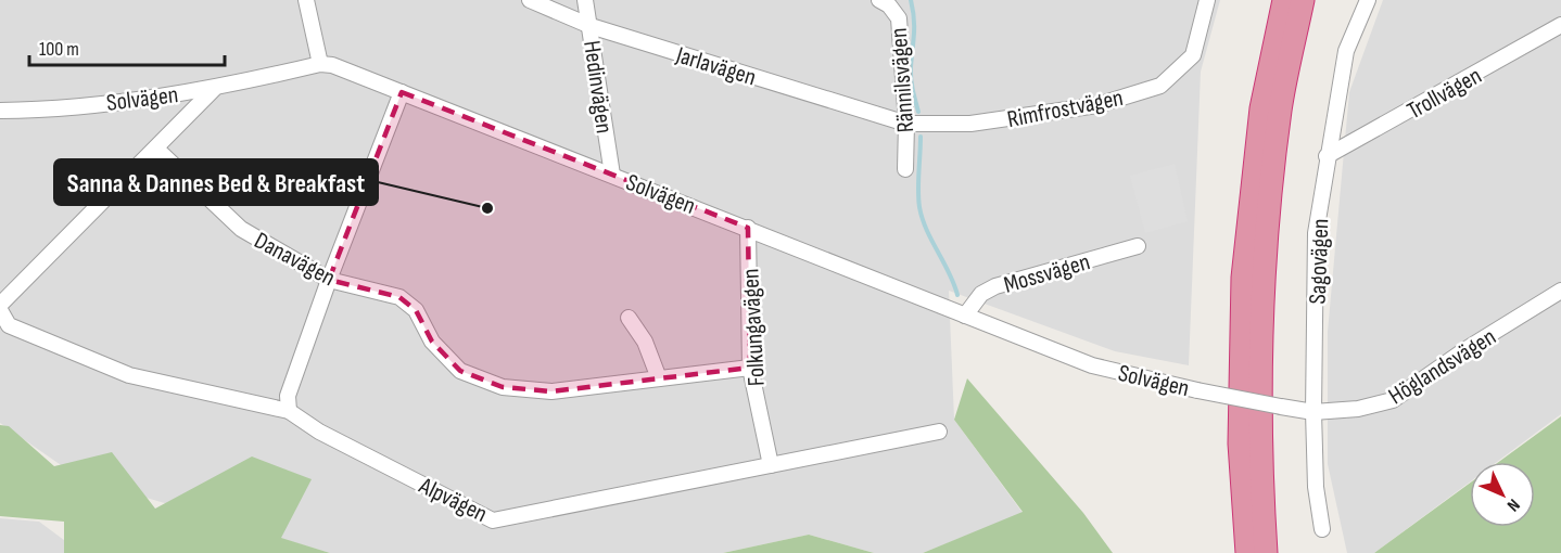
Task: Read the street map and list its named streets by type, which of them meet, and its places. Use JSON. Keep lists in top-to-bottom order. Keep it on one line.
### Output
{"streets":{"street":["Jarlavägen","Rännilsvägen","Hedinvägen","Trollvägen","Solvägen","Rimfrostvägen","Danavägen","Sagovägen","Mossvägen","Folkungavägen","Höglandsvägen","Alpvägen"]},"crossings":[["Jarlavägen","Rännilsvägen"],["Jarlavägen","Hedinvägen"],["Jarlavägen","Rimfrostvägen"],["Rännilsvägen","Rimfrostvägen"],["Hedinvägen","Solvägen"],["Trollvägen","Sagovägen"],["Solvägen","Sagovägen"],["Solvägen","Mossvägen"],["Solvägen","Folkungavägen"],["Solvägen","Höglandsvägen"],["Danavägen","Folkungavägen"],["Sagovägen","Höglandsvägen"],["Folkungavägen","Alpvägen"]],"places":["Sanna & Dannes Bed & Breakfast"],"scale_bar":"100 m","north":"bottom right"}
